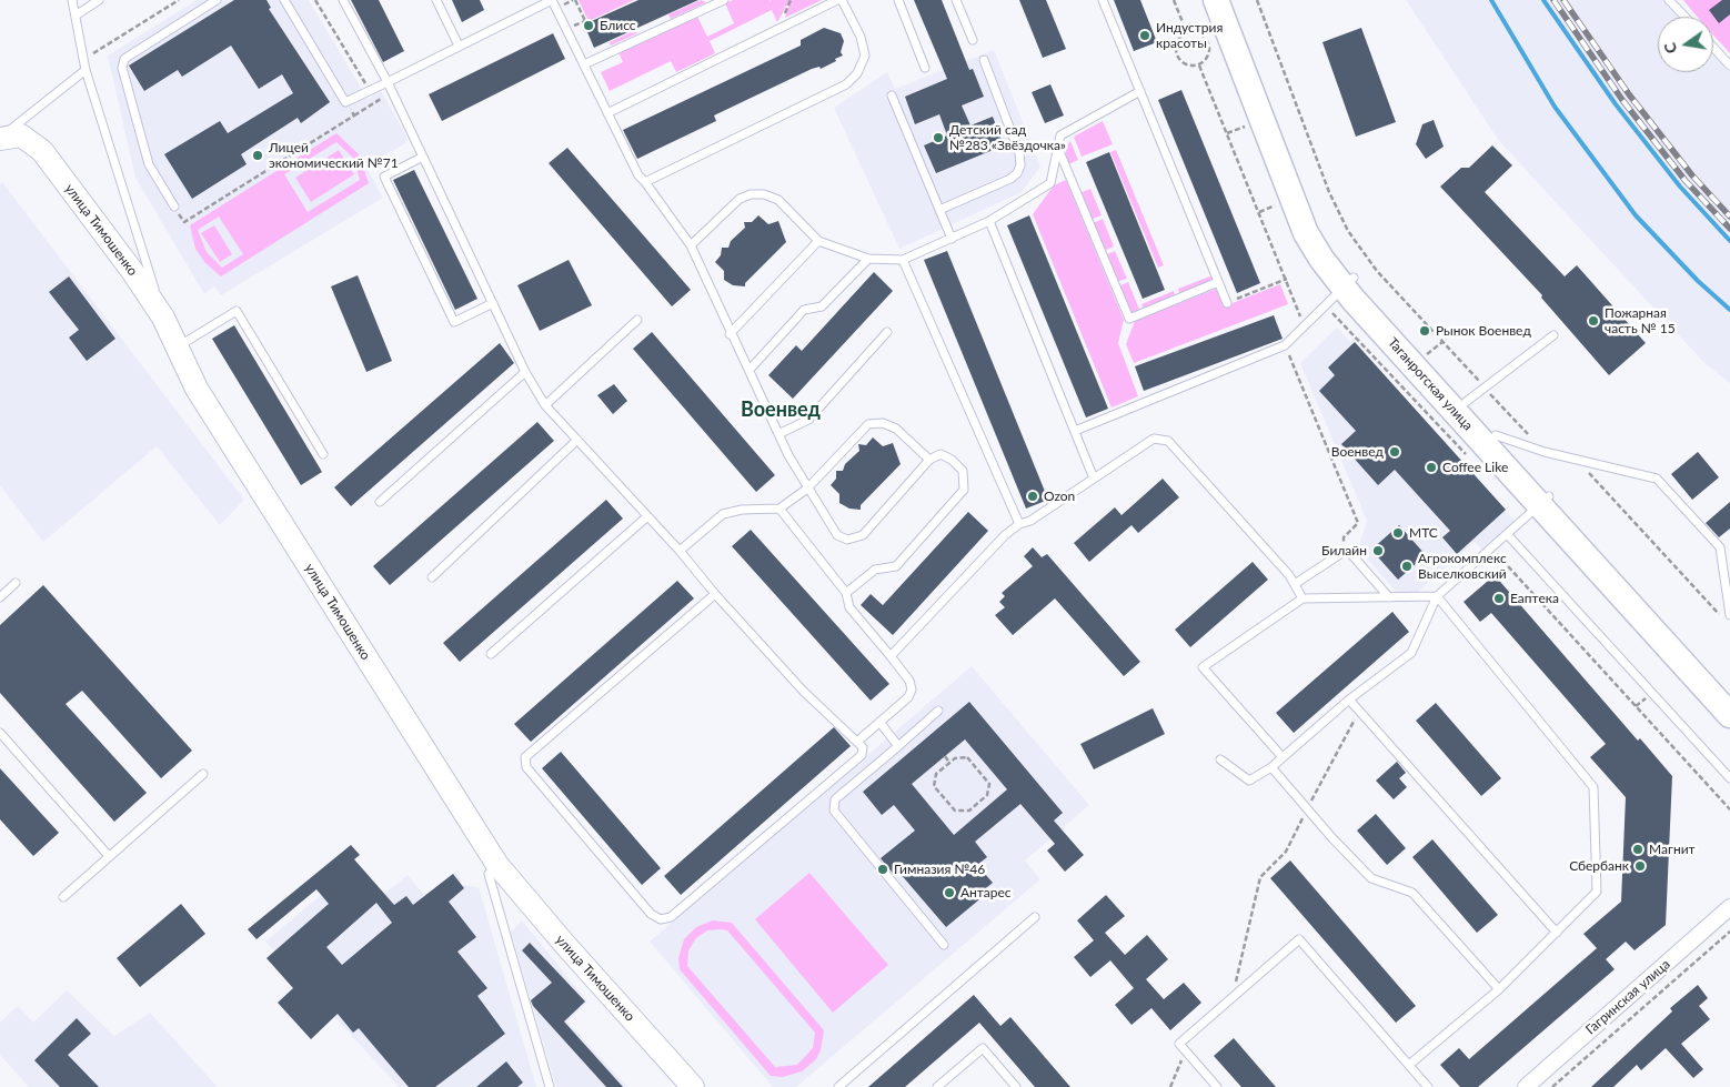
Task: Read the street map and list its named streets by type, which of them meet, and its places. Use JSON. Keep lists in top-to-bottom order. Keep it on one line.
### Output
{"streets":{"main road":["Таганрогская улица"],"street":["улица Тимошенко","Гагринская улица"]},"districts":["Военвед"],"places":["Блисс","Индустрия красоты","Детский сад №283 «Звёздочка»","Лицей экономический №71","Пожарная часть № 15","Рынок Военвед","Военвед","Coffee Like","Ozon","МТС","Билайн","Агрокомплекс Выселковский","Еаптека","Магнит","Сбербанк","Гимназия №46","Антарес"],"north":"left"}
